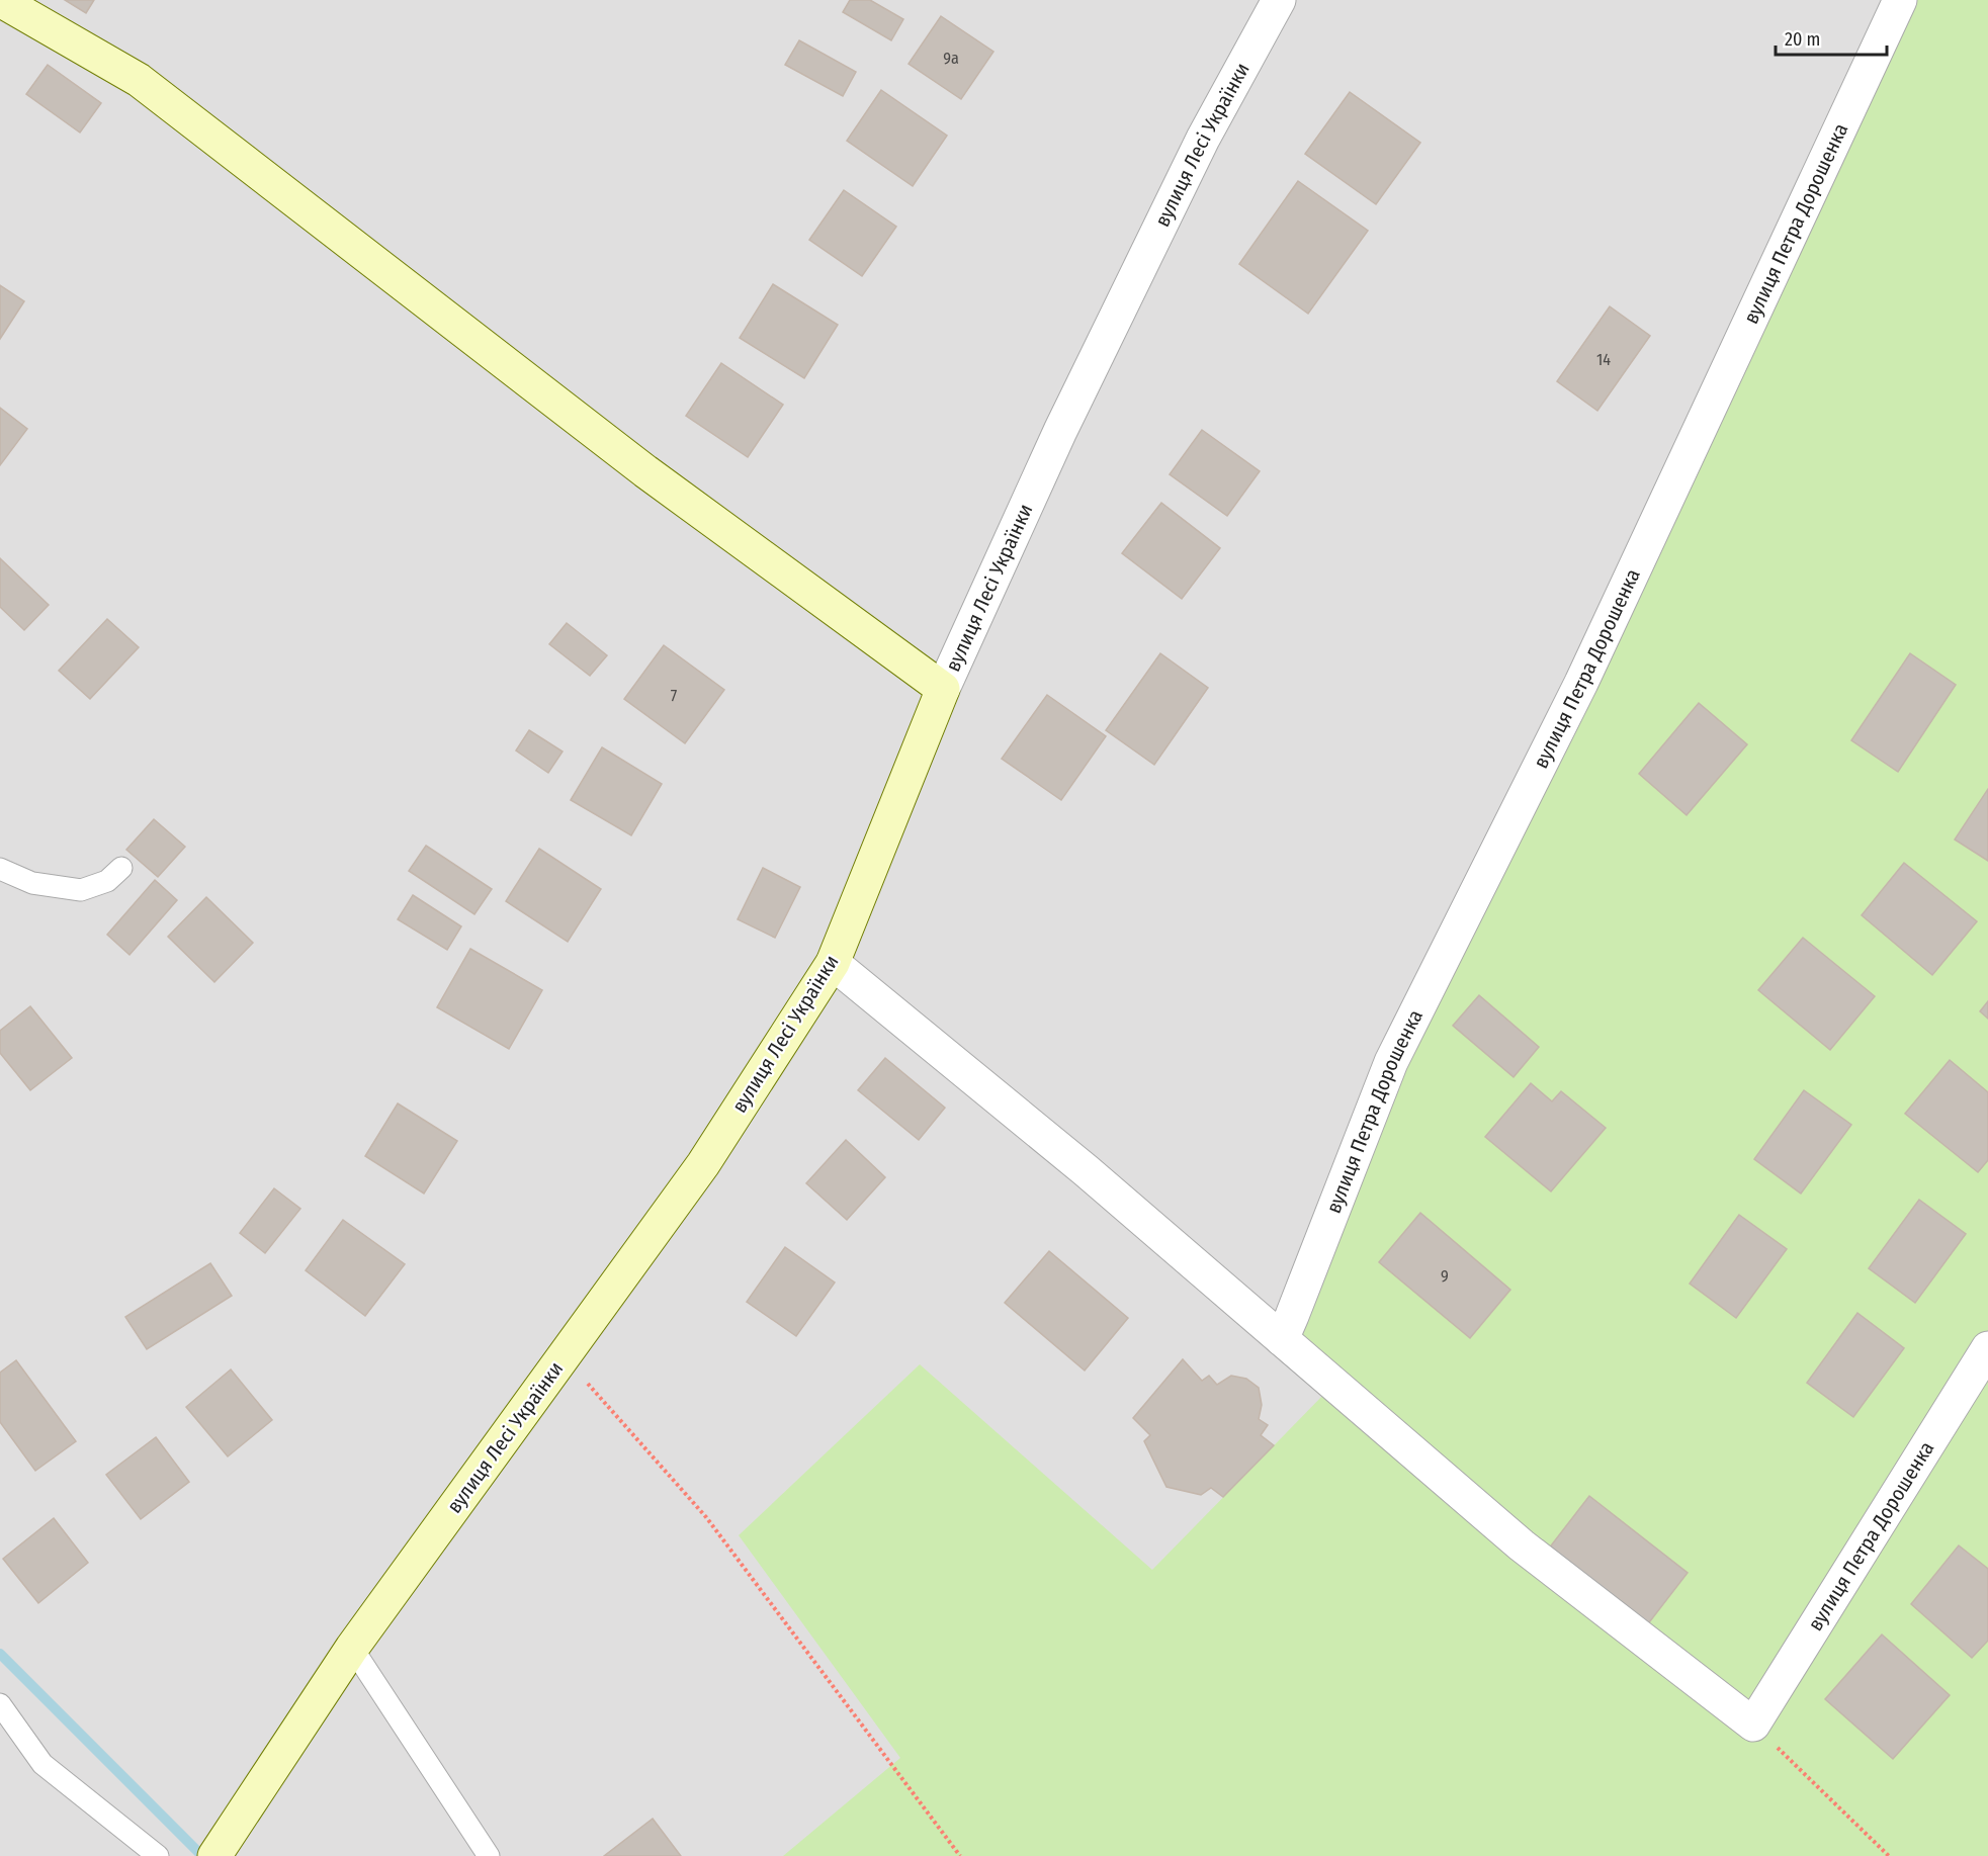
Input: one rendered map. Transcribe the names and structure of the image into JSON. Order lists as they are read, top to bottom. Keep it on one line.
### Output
{"streets":{"street":["вулиця Лесі Українки","вулиця Петра Дорошенка"]},"house_numbers":["9а","14","7","9"],"scale_bar":"20 m"}
